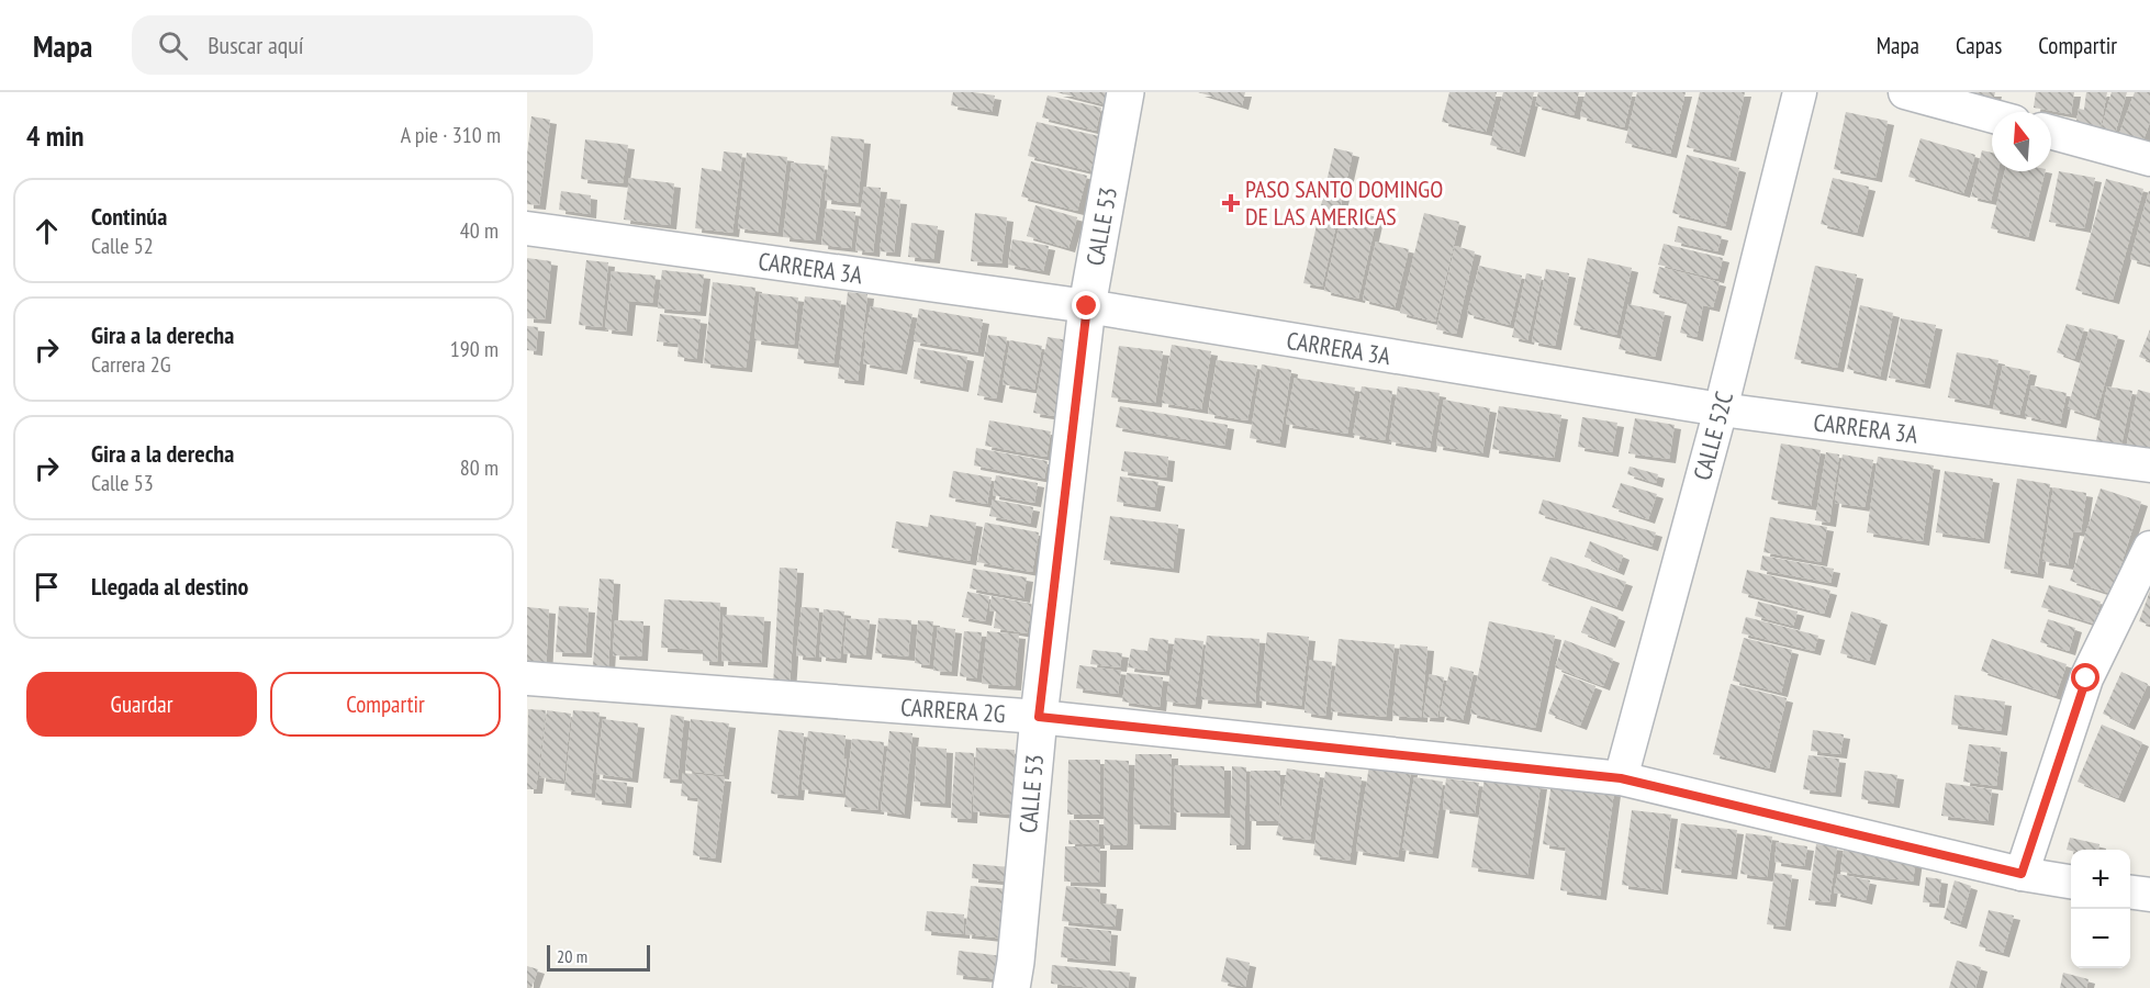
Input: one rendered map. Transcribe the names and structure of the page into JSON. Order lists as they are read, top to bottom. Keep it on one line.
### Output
{"streets":{"street":["CALLE 53","CARRERA 3A","CALLE 52C","CARRERA 2G"]},"crossings":[["CALLE 53","CARRERA 3A"],["CALLE 53","CARRERA 2G"],["CARRERA 3A","CALLE 52C"],["CALLE 52C","CARRERA 2G"]],"places":{"health":["PASO SANTO DOMINGO DE LAS AMERICAS"]},"scale_bar":"20 m","north":"top","page":{"header":"Mapa","search":"Buscar aquí","nav":["Mapa","Capas","Compartir"],"heading":["4 min","A pie · 310 m"],"list":[["Continúa","Calle 52","40 m"],["Gira a la derecha","Carrera 2G","190 m"],["Gira a la derecha","Calle 53","80 m"],"Llegada al destino"],"buttons":["Guardar","Compartir"],"map_buttons":["+","−"],"scale":"20 m"}}
